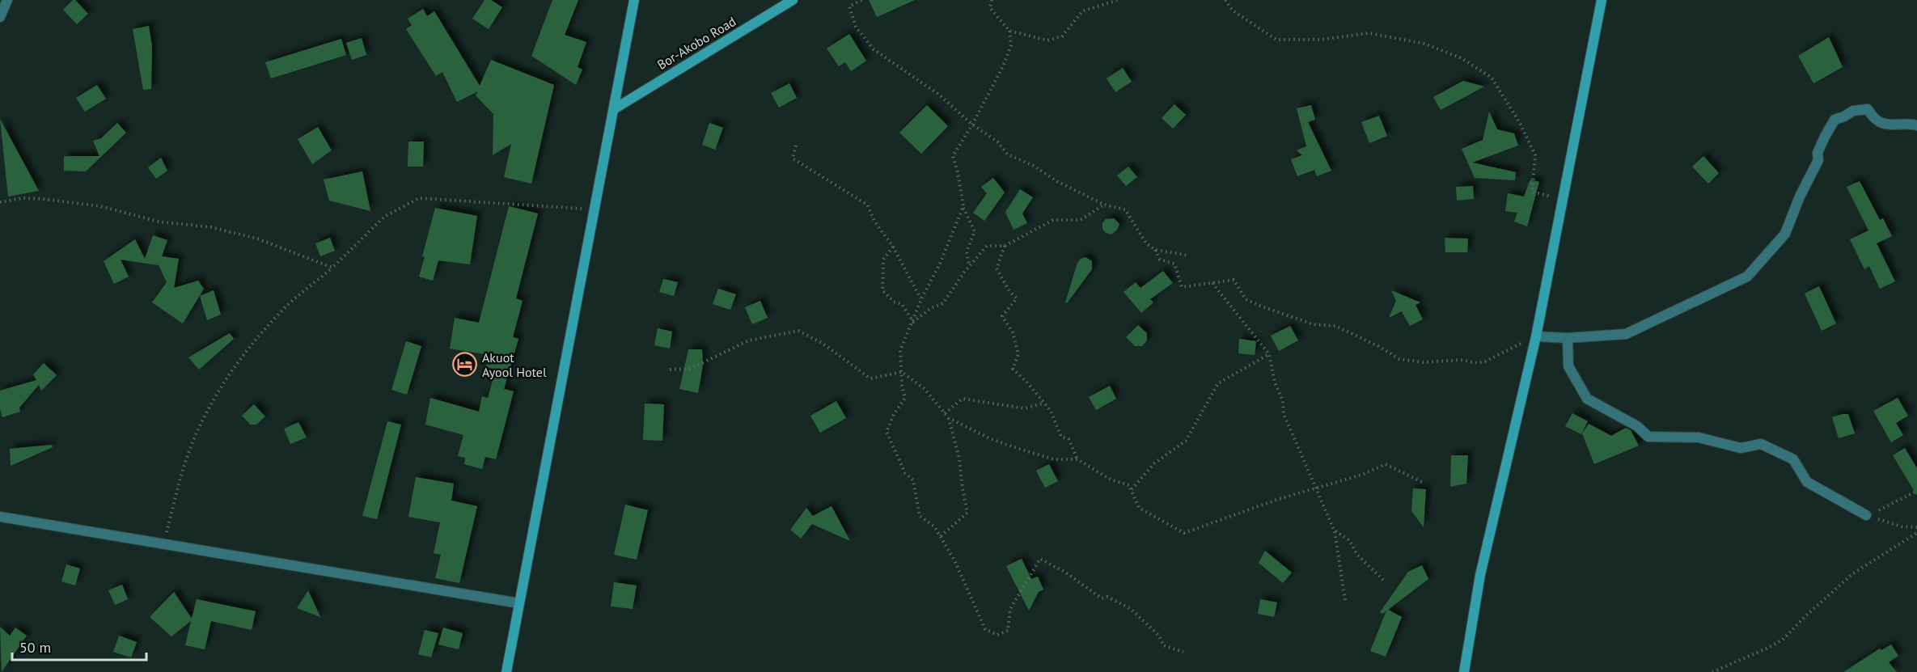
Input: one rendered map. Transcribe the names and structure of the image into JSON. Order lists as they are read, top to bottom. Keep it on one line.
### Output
{"streets":{"street":["Bor-Akobo Road"]},"places":{"hotel":["Akuot Ayool Hotel"]},"scale_bar":"50 m"}
